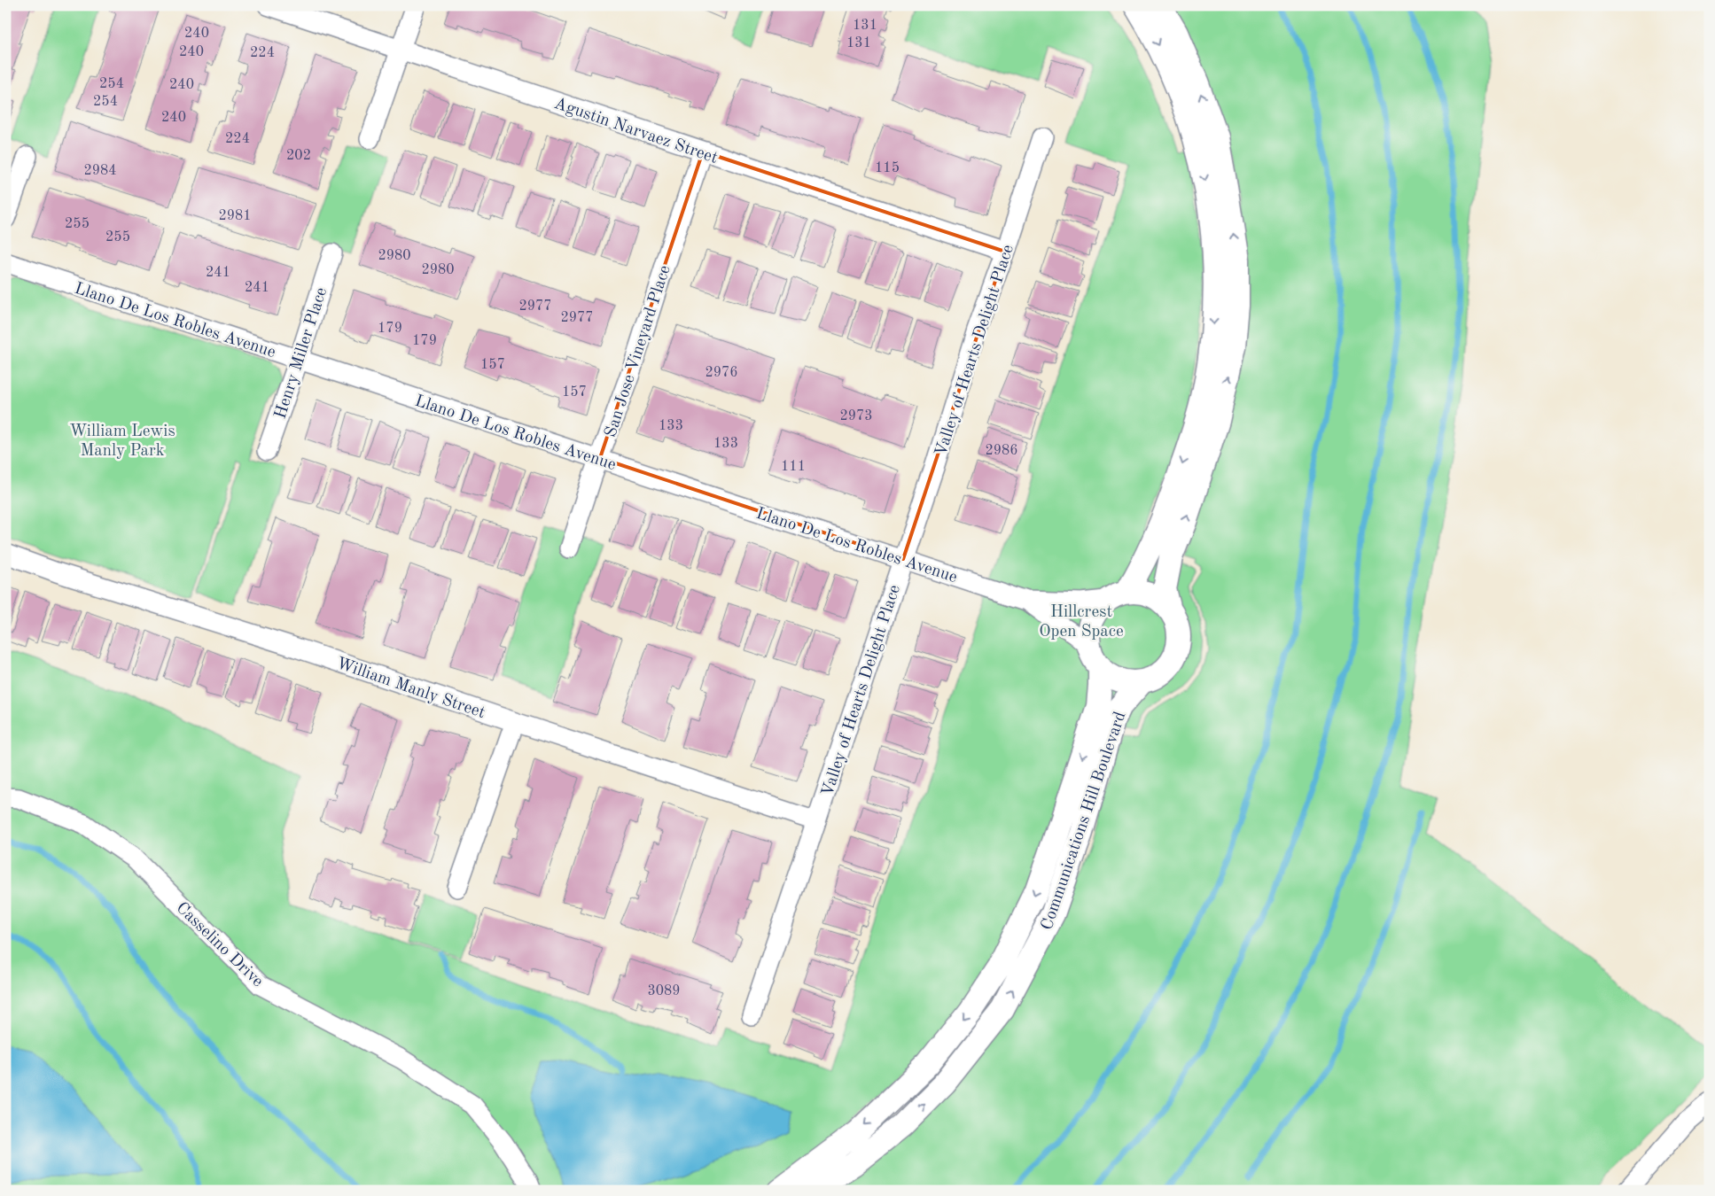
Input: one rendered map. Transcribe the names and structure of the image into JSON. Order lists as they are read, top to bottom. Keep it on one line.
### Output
{"streets":{"street":["Agustin Narvaez Street","Llano De Los Robles Avenue","Valley of Hearts Delight Place","San Jose Vineyard Place","Henry Miller Place","William Manly Street","Communications Hill Boulevard","Casselino Drive"]},"crossings":[["Agustin Narvaez Street","Valley of Hearts Delight Place"],["Agustin Narvaez Street","San Jose Vineyard Place"],["Llano De Los Robles Avenue","Valley of Hearts Delight Place"],["Llano De Los Robles Avenue","San Jose Vineyard Place"],["Llano De Los Robles Avenue","Henry Miller Place"],["Llano De Los Robles Avenue","Communications Hill Boulevard"],["Valley of Hearts Delight Place","William Manly Street"]],"parks":["William Lewis Manly Park","Hillcrest Open Space"],"house_numbers":["131","240","131","240","224","254","240","254","240","224","202","115","2984","2981","255","255","2980","2980","241","241","2977","2977","179","179","157","2976","157","2973","133","133","2986","111","3089"]}
